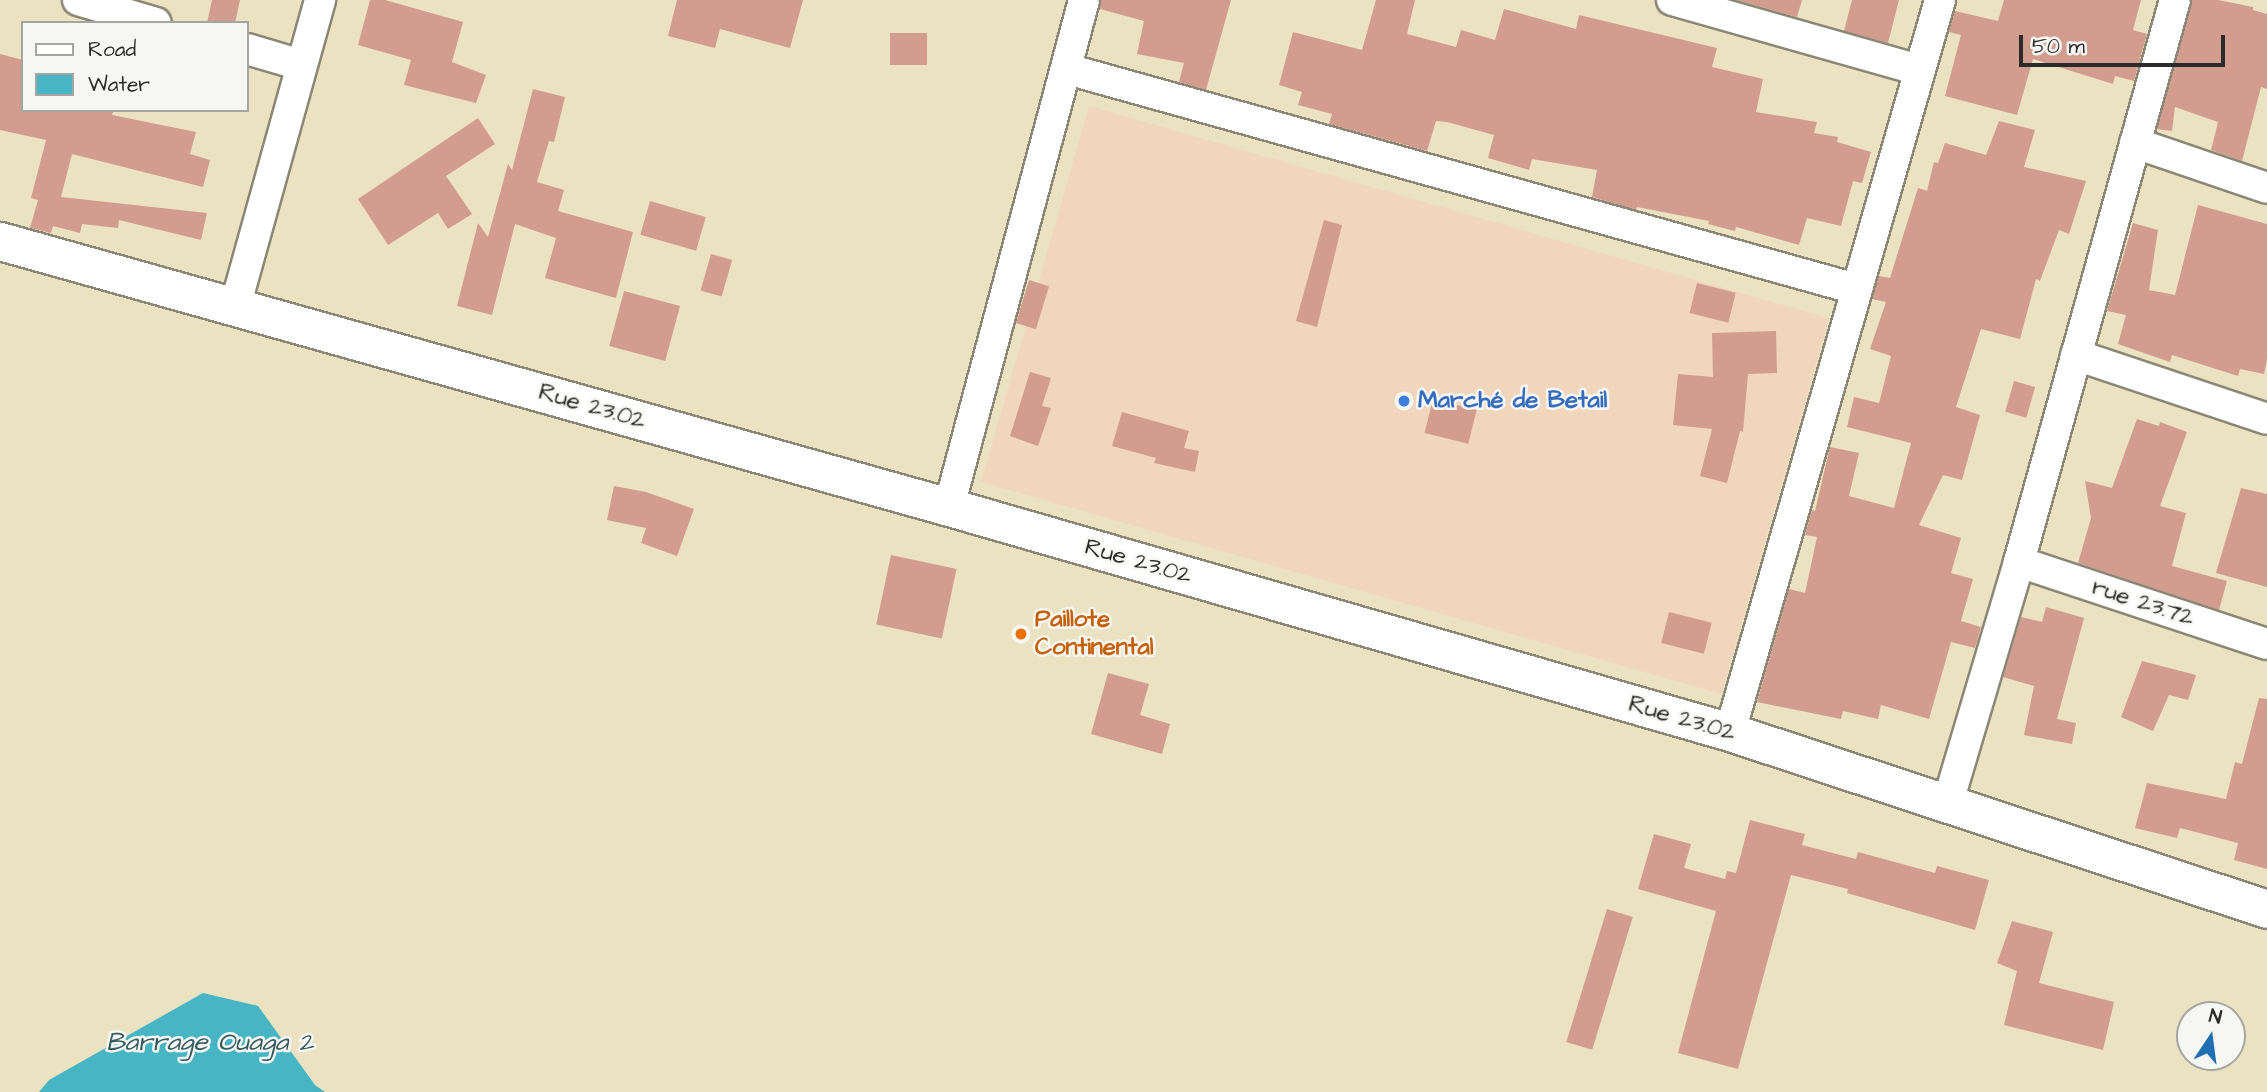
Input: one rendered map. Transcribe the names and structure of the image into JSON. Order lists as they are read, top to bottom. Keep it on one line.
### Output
{"streets":{"street":["Rue 23.02","rue 23.72"]},"water":["Barrage Ouaga 2"],"places":["Marché de Betail","Paillote Continental"],"legend":["Road","Water"],"scale_bar":"50 m","north":"top"}
